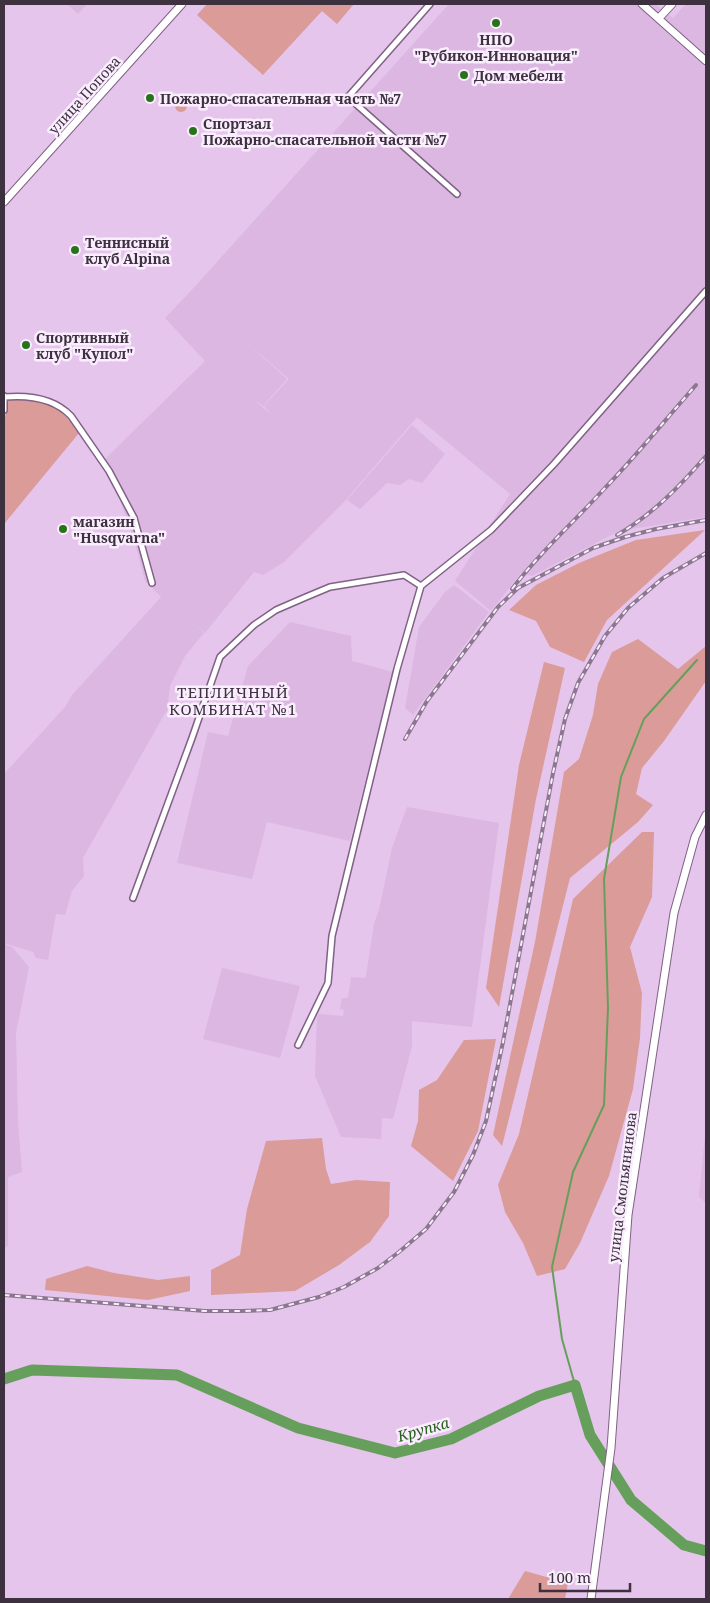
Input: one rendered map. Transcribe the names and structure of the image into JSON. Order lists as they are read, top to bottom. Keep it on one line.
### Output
{"streets":{"street":["улица Попова","улица Смольянинова"]},"districts":["ТЕПЛИЧНЫЙ КОМБИНАТ №1"],"water":["Крупка"],"places":["НПО \"Рубикон-Инновация\"","Дом мебели","Пожарно-спасательная часть №7","Спортзал Пожарно-спасательной части №7","Теннисный клуб Alpina","Спортивный клуб \"Купол\"","магазин \"Husqvarna\""],"scale_bar":"100 m"}
